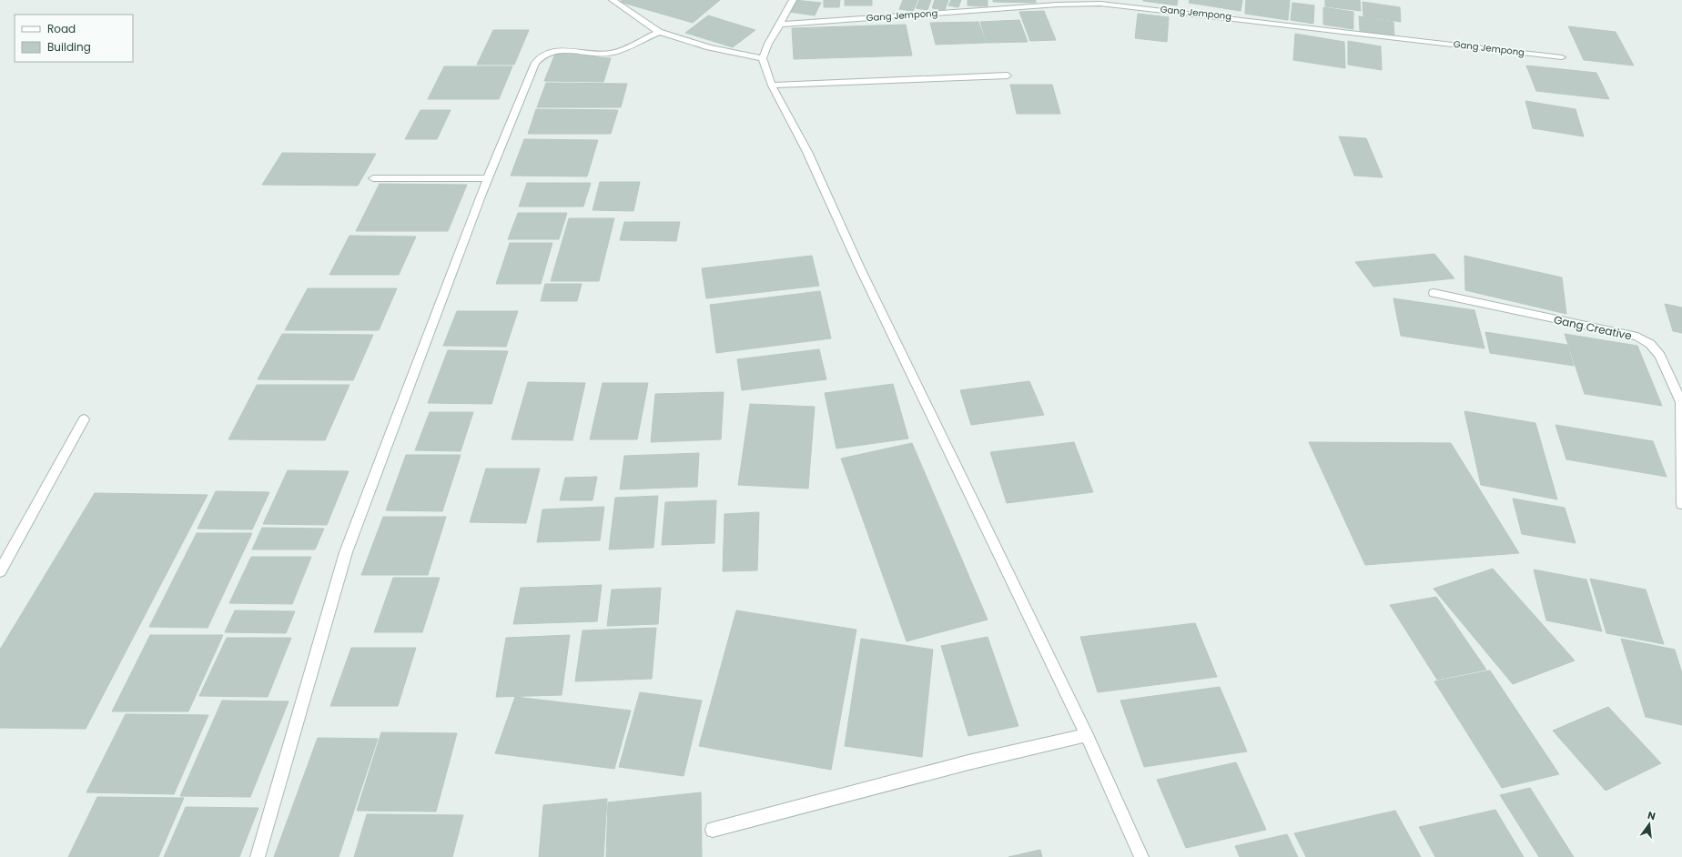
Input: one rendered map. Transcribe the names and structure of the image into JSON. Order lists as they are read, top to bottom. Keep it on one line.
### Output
{"streets":{"street":["Gang Jempong","Gang Creative"]},"legend":["Road","Building"],"north":"top"}
